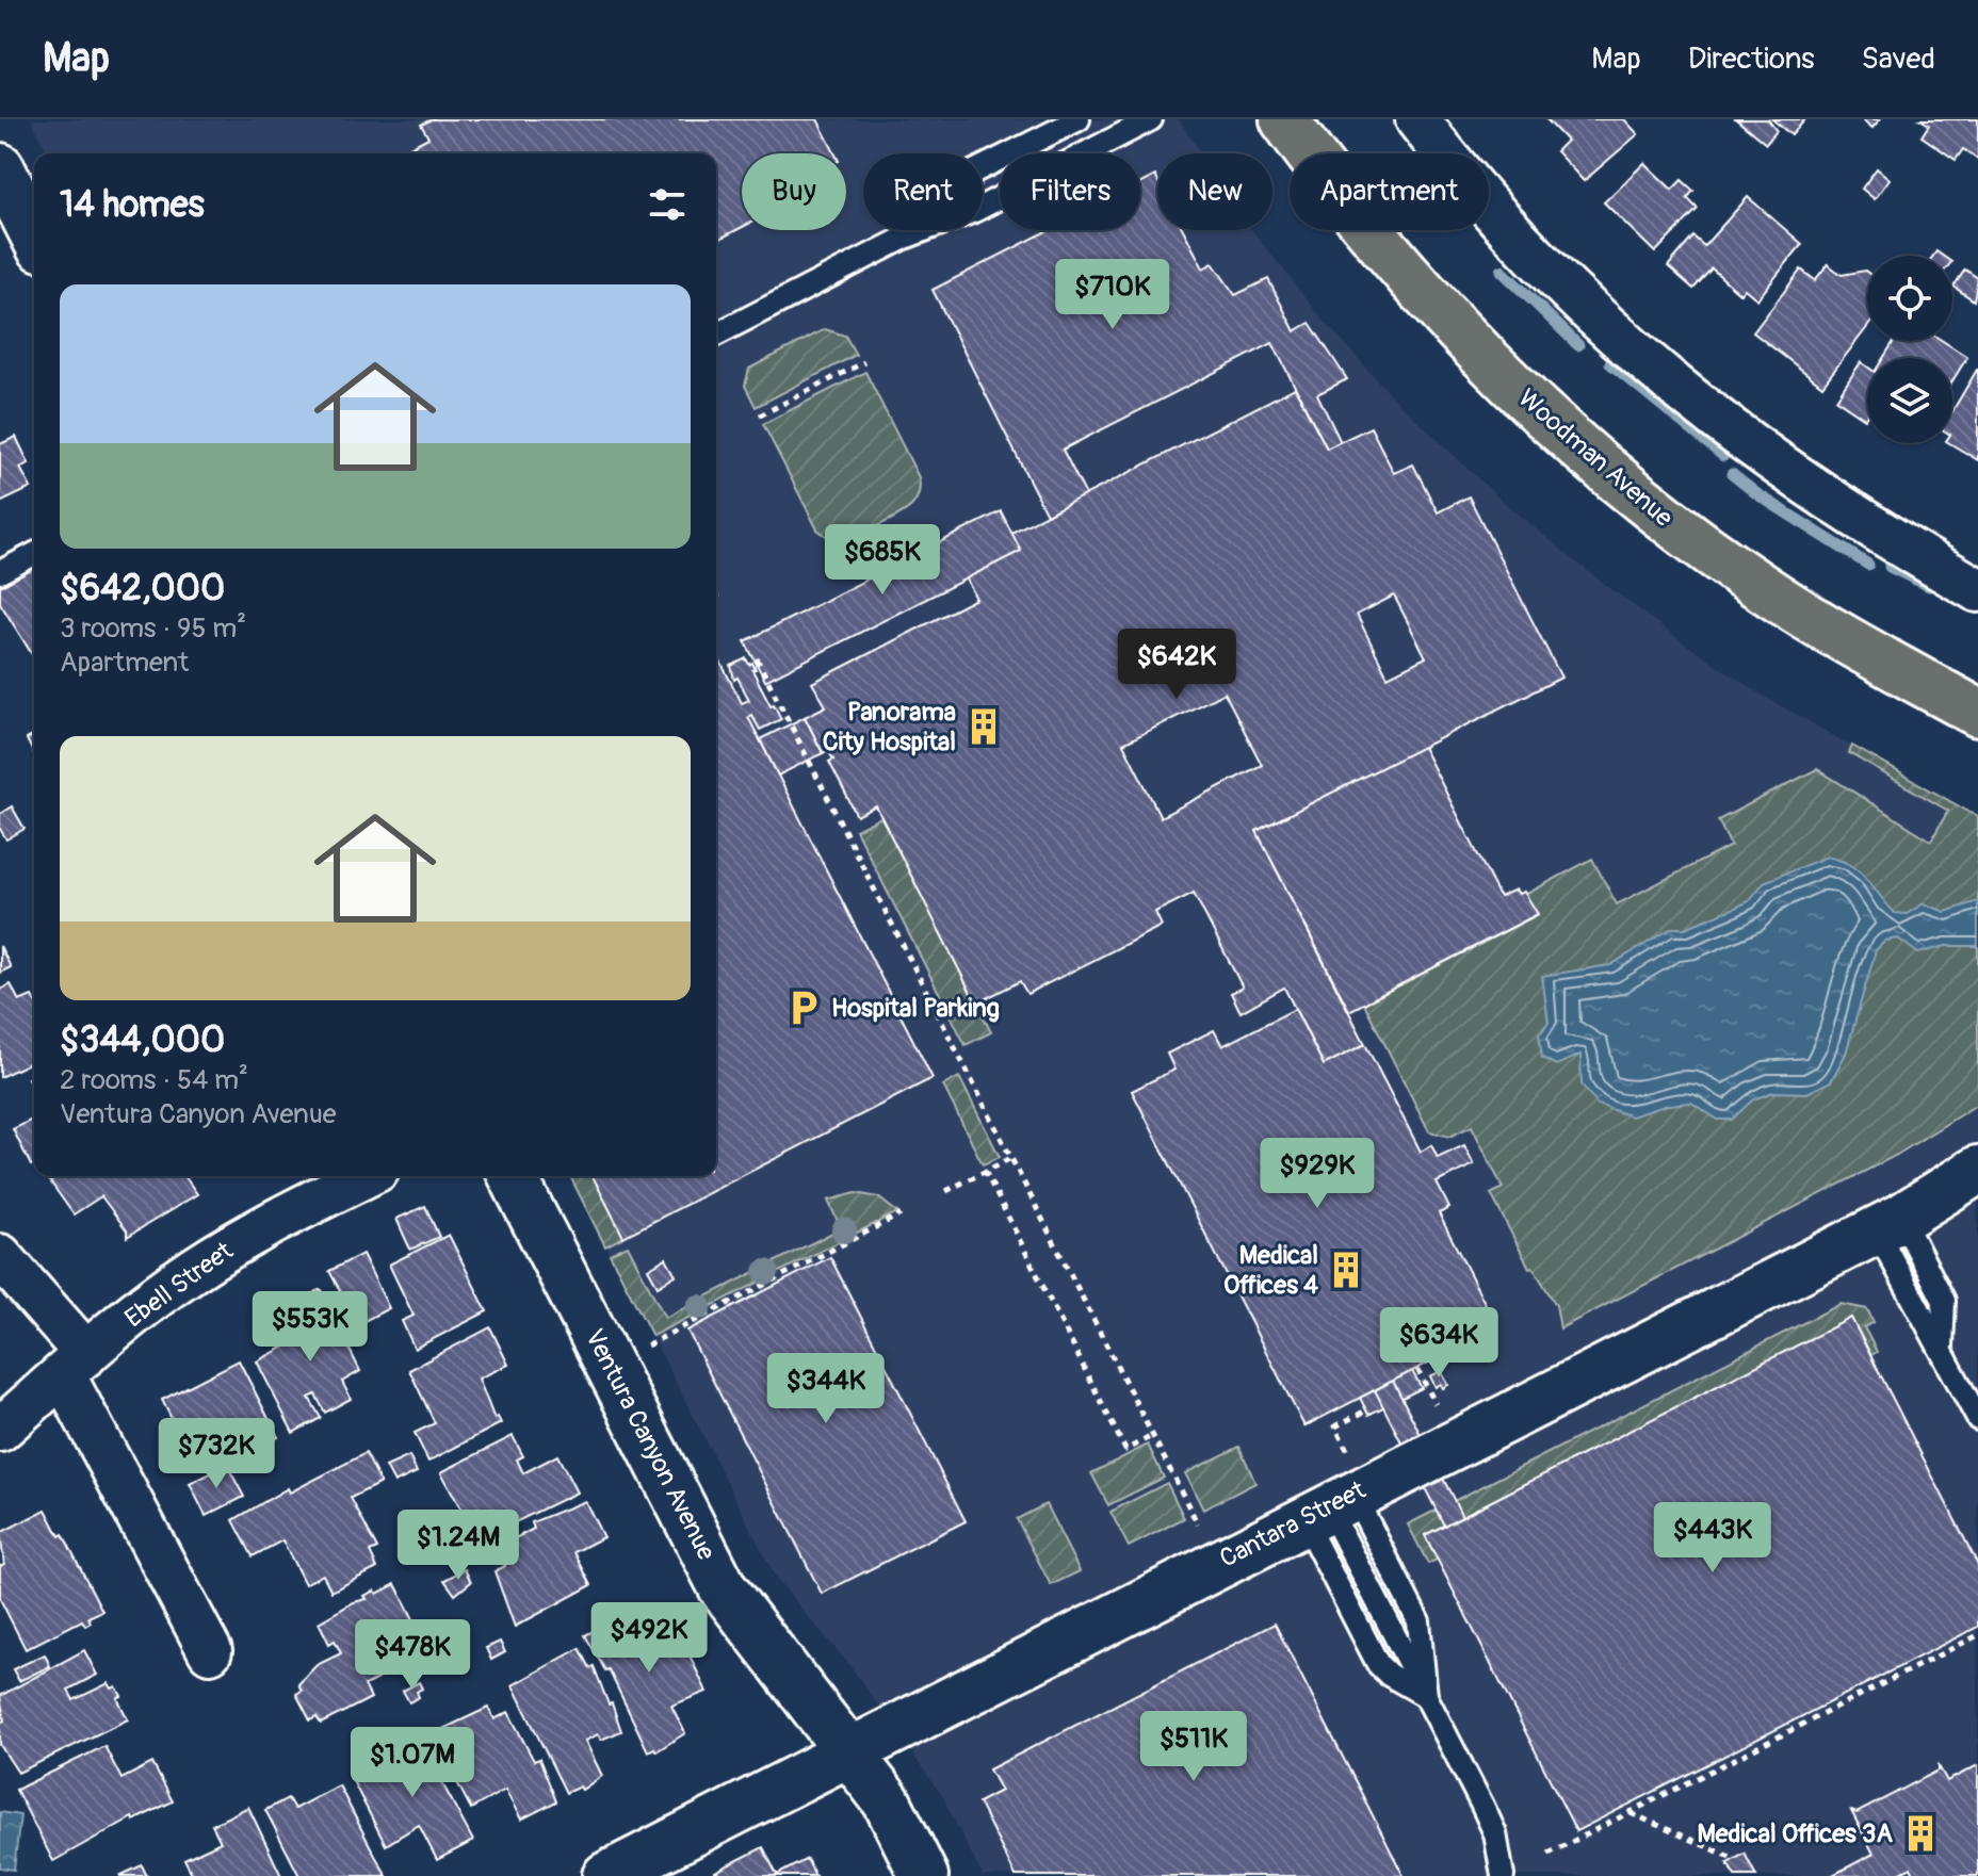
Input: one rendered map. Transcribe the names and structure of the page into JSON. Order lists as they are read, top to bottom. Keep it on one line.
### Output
{"streets":{"main road":["Woodman Avenue"],"street":["Ebell Street","Ventura Canyon Avenue","Cantara Street"]},"crossings":[["Ventura Canyon Avenue","Cantara Street"]],"places":{"building":["Panorama City Hospital","Medical Offices 4","Medical Offices 3A"],"parking":["Hospital Parking"]},"page":{"header":"Map","nav":["Map","Directions","Saved"],"chip":["Buy","Rent","Filters","New","Apartment"],"heading":"14 homes","list":[{"name":"$642,000","note":"3 rooms · 95 m² · Apartment"},{"name":"$344,000","note":"2 rooms · 54 m² · Ventura Canyon Avenue"}],"price":["$710K","$685K","$642K","$929K","$553K","$634K","$344K","$732K","$443K","$1.24M","$492K","$478K","$511K","$1.07M"]}}
